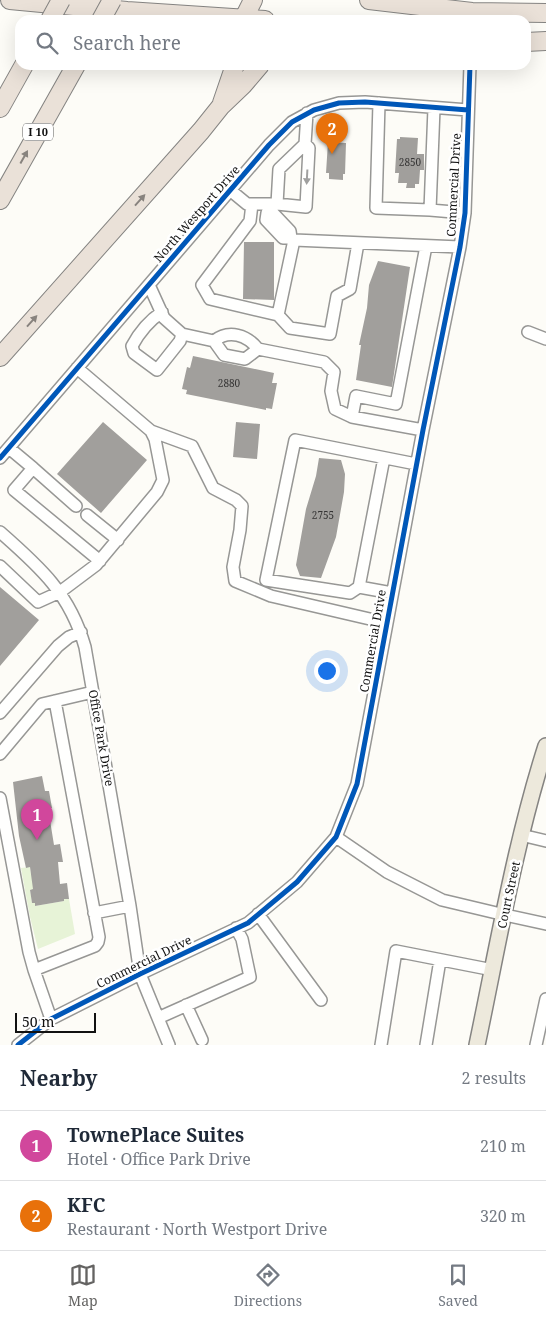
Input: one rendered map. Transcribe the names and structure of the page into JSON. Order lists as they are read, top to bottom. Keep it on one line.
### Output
{"streets":{"highway":["I 10"],"main road":["Court Street"],"street":["Commercial Drive","North Westport Drive","Office Park Drive"]},"crossings":[["Commercial Drive","North Westport Drive"],["Commercial Drive","Office Park Drive"]],"house_numbers":["2850","2880","2755"],"scale_bar":"50 m","page":{"search":"Search here","pins":["2","1"],"scale":"50 m","heading":["Nearby","2 results"],"list":[{"mark":"1","name":"TownePlace Suites","note":"Hotel · Office Park Drive","value":"210 m"},{"mark":"2","name":"KFC","note":"Restaurant · North Westport Drive","value":"320 m"}],"nav":["Map","Directions","Saved"]}}
